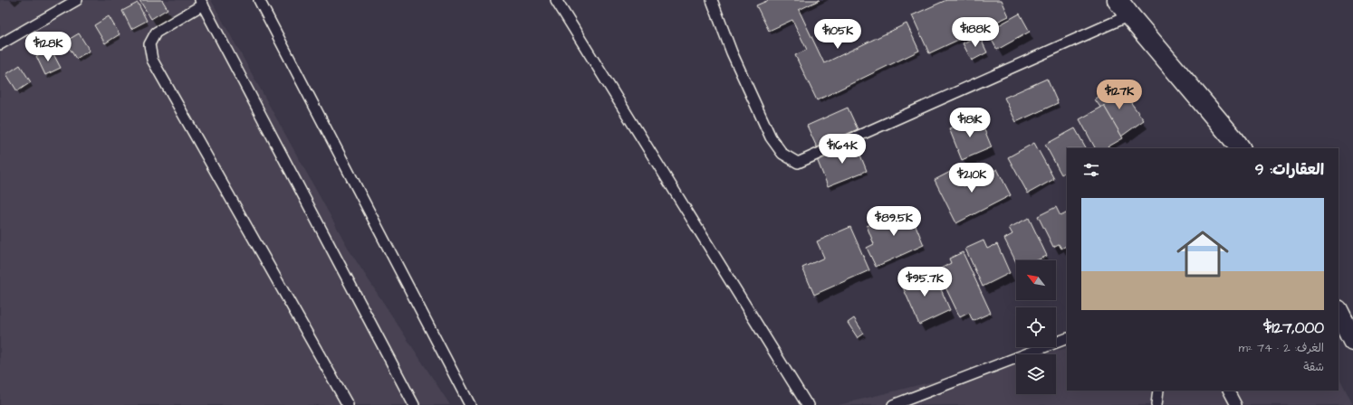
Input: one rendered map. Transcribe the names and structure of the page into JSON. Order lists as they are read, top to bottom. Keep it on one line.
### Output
{"north":"top left","page":{"price":["$188K","$105K","$128K","$127K","$181K","$164K","$210K","$89.5K","$95.7K"],"heading":"العقارات: 9","list":[{"name":"$127,000","note":"الغرف: 2 · 74 m² · شقة"}]}}
